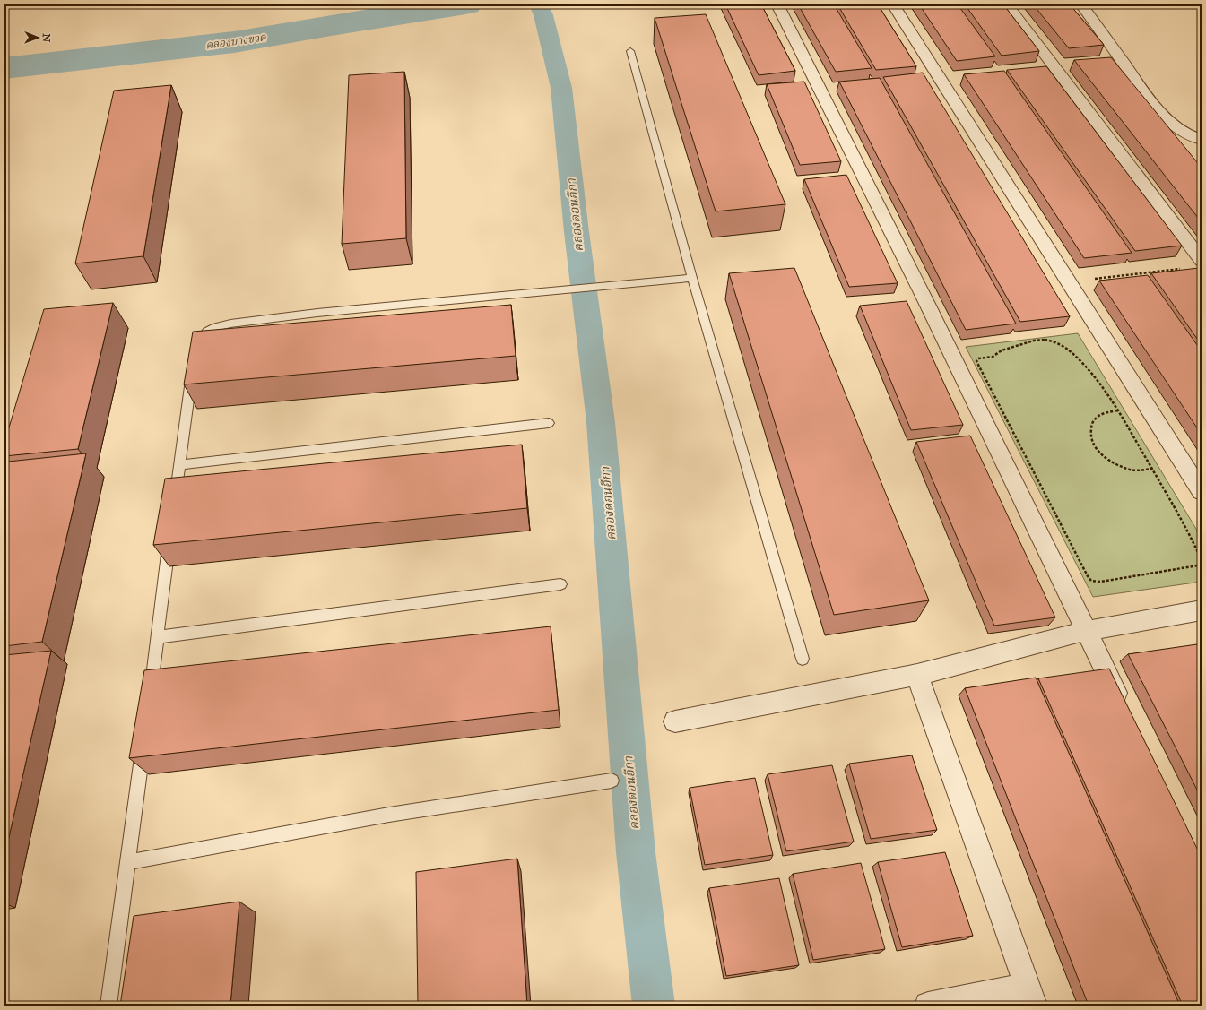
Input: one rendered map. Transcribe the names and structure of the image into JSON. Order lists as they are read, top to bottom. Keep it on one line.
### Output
{"water":["คลองบางขวด","คลองดอนอีกา"],"north":"right"}
